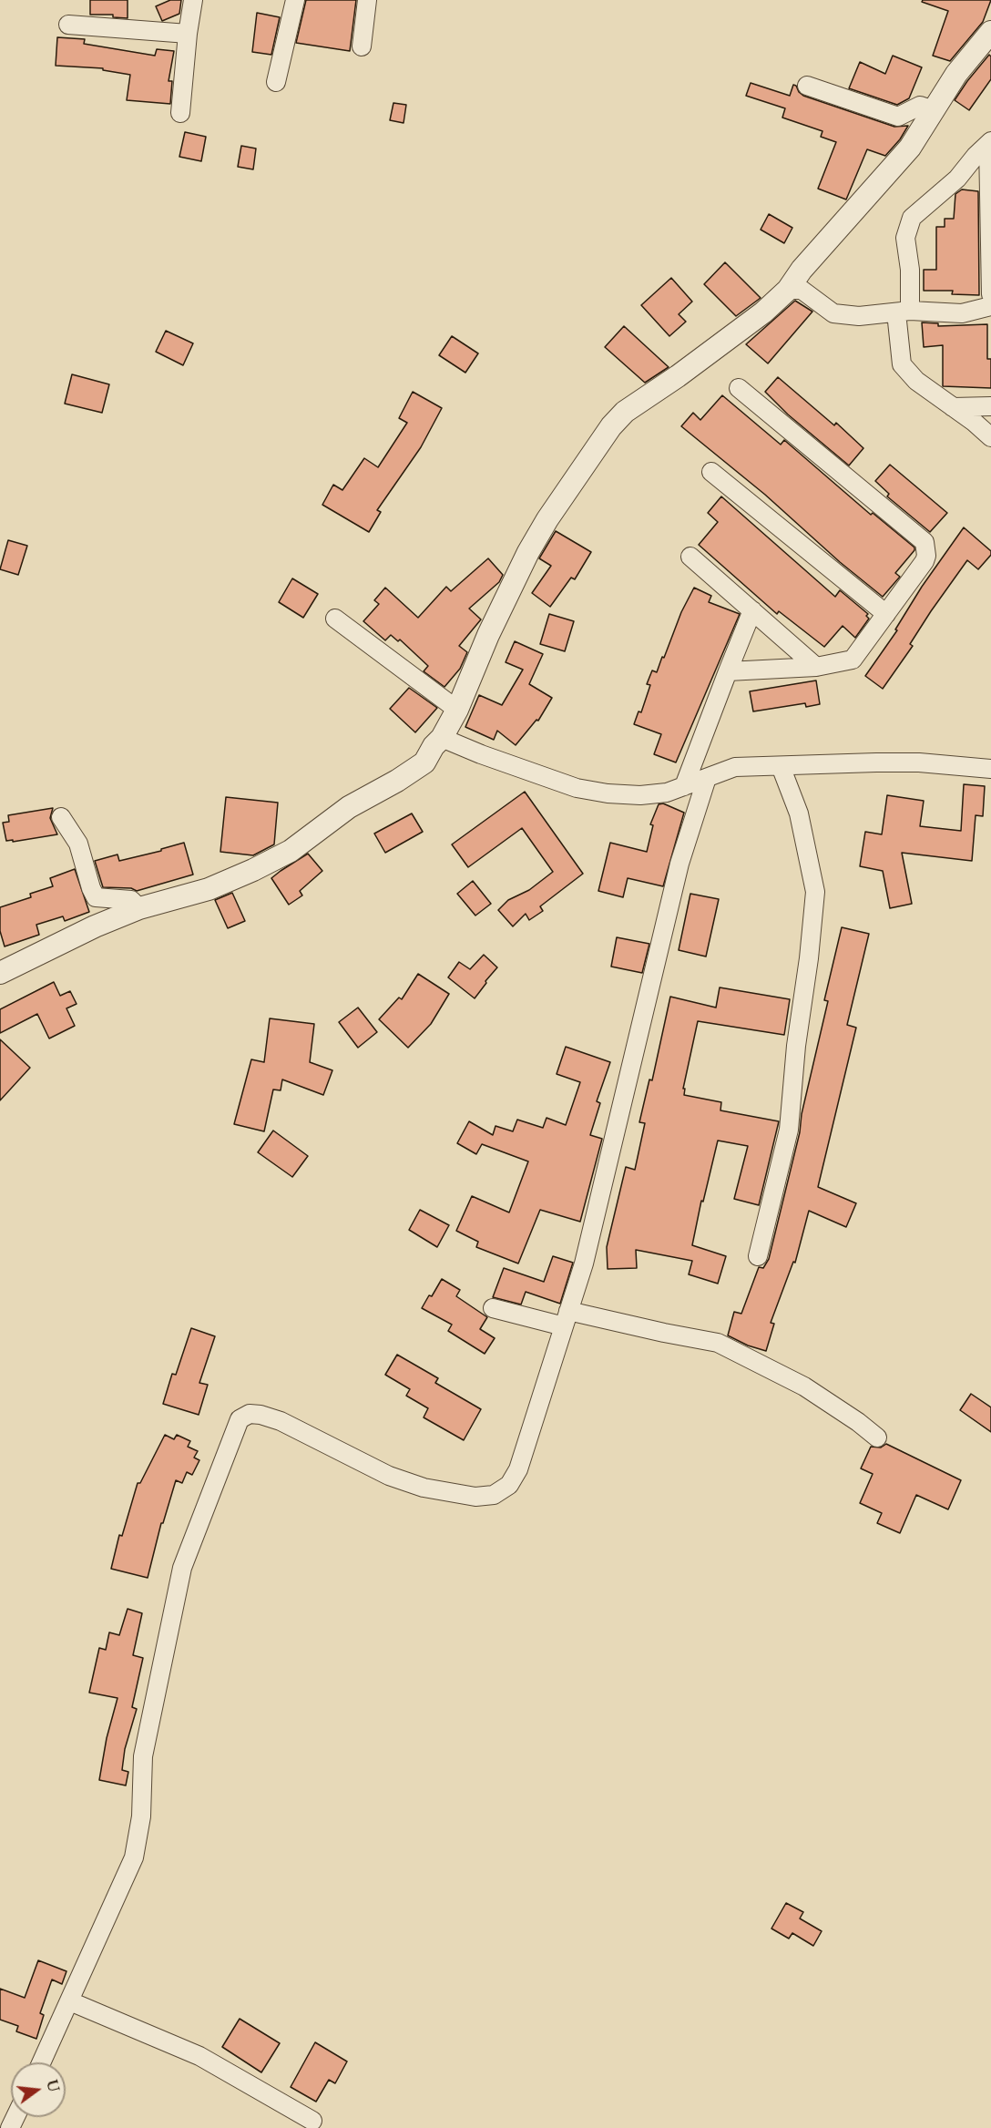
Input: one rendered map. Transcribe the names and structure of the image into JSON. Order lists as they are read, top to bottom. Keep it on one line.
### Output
{"north":"right"}
